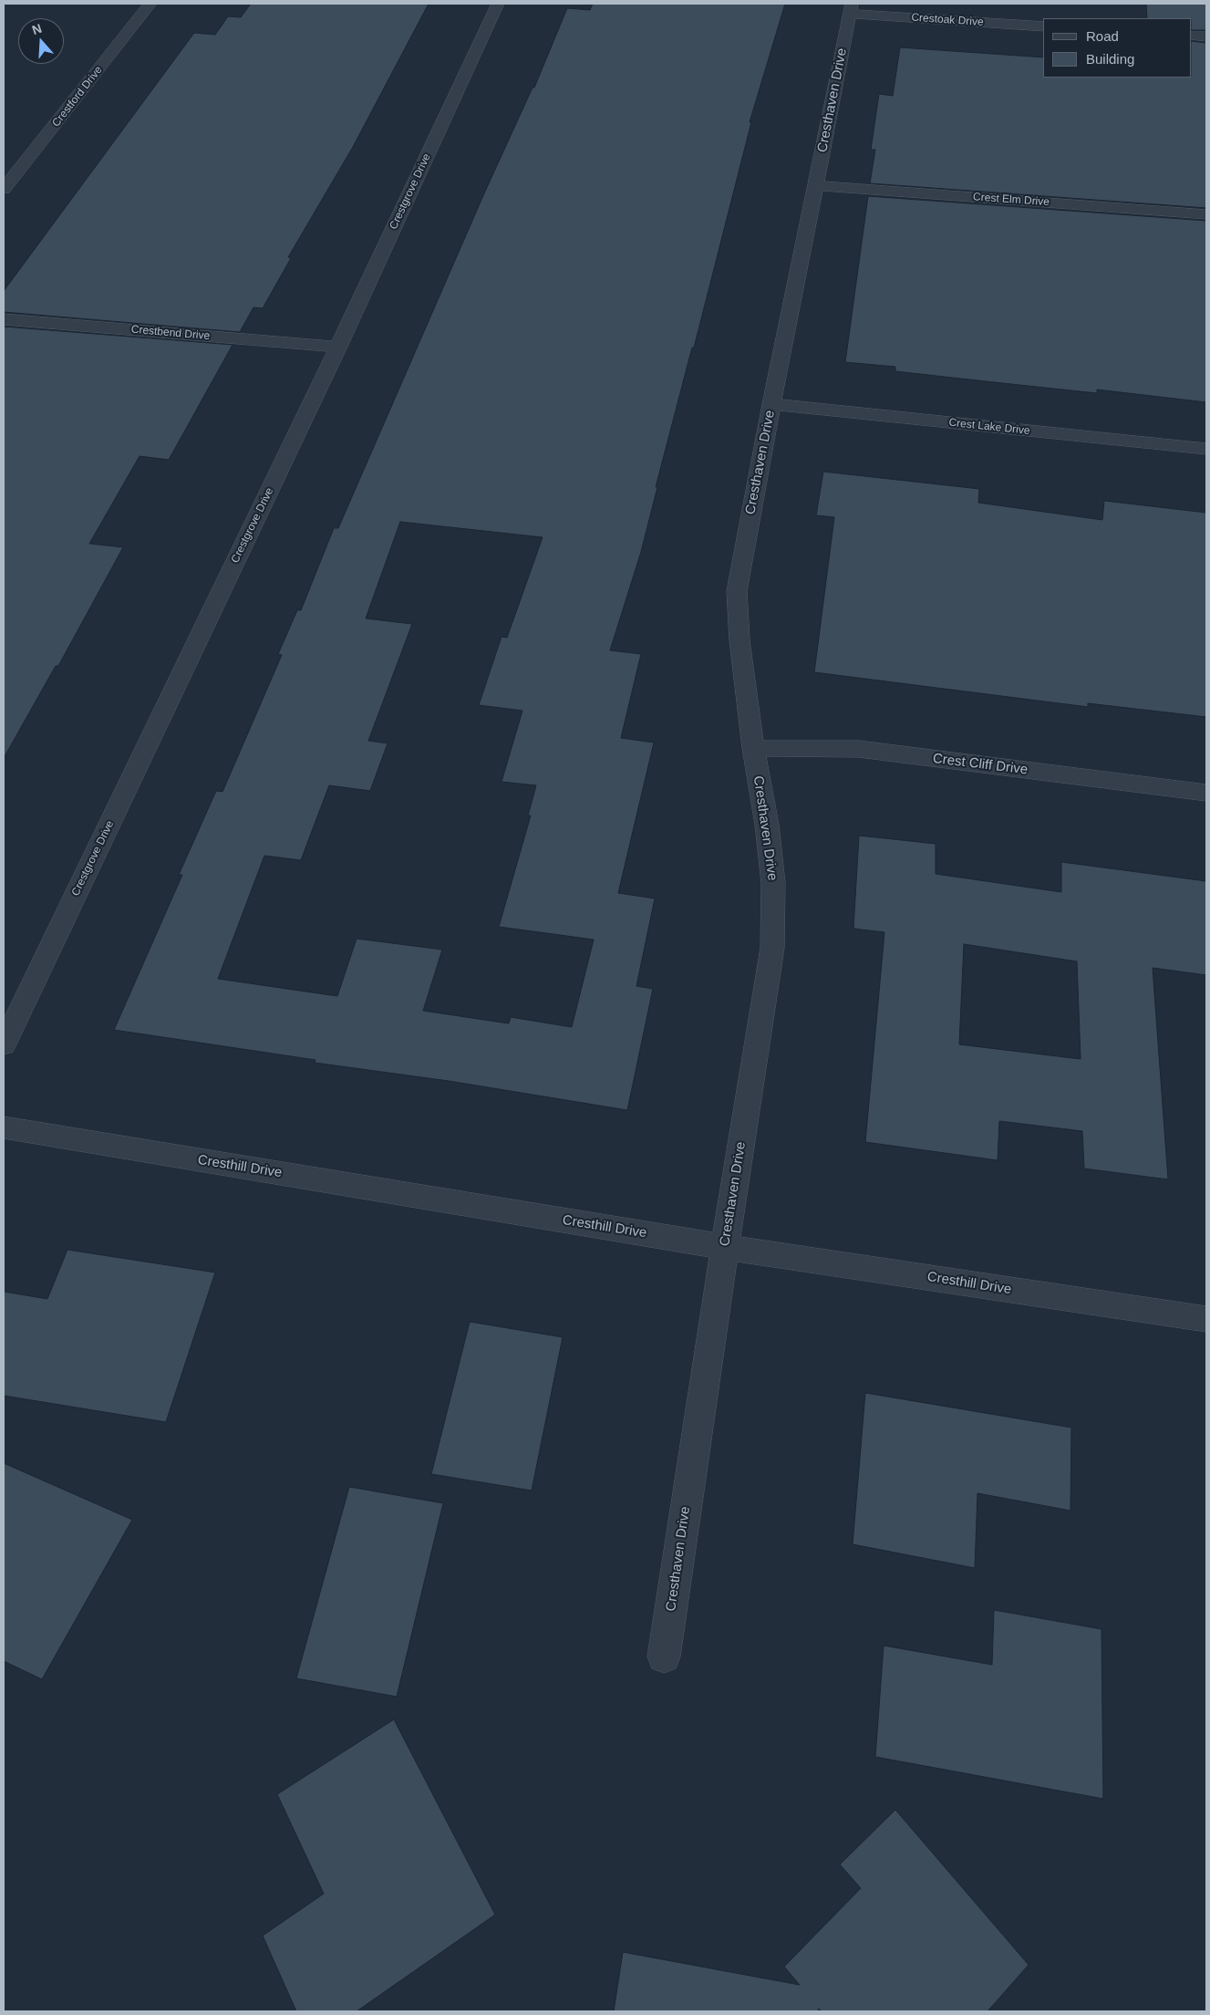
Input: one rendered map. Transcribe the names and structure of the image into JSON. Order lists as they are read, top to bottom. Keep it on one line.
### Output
{"streets":{"street":["Crestoak Drive","Crestford Drive","Cresthaven Drive","Crestgrove Drive","Crest Elm Drive","Crestbend Drive","Crest Lake Drive","Crest Cliff Drive","Cresthill Drive"]},"crossings":[["Crestoak Drive","Cresthaven Drive"],["Cresthaven Drive","Crest Elm Drive"],["Cresthaven Drive","Crest Lake Drive"],["Cresthaven Drive","Crest Cliff Drive"],["Cresthaven Drive","Cresthill Drive"],["Crestgrove Drive","Crestbend Drive"]],"legend":["Road","Building"],"north":"top"}
